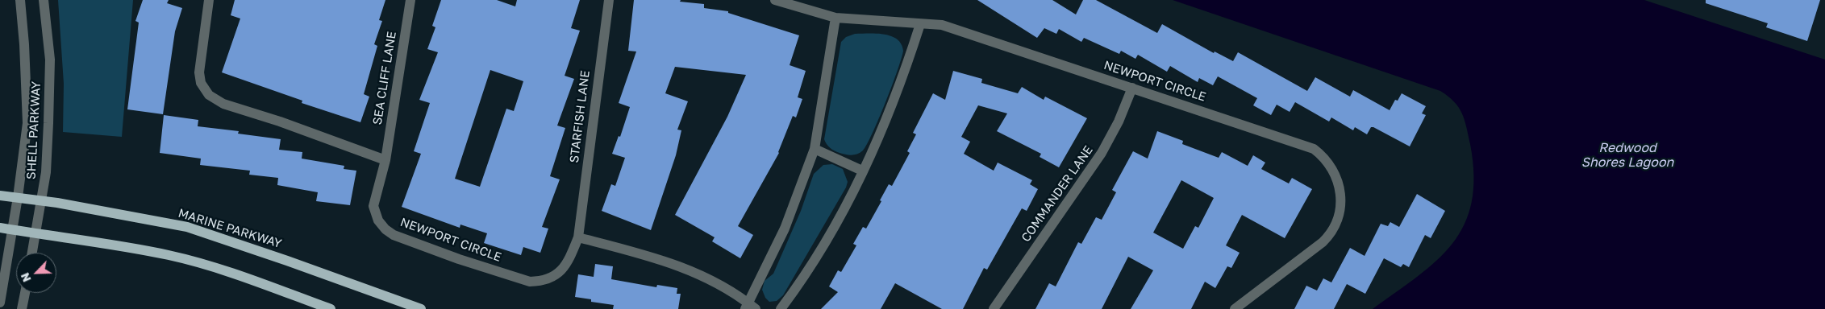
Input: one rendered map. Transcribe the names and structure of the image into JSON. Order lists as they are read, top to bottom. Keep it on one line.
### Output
{"streets":{"main road":["MARINE PARKWAY"],"street":["SEA CLIFF LANE","NEWPORT CIRCLE","STARFISH LANE","SHELL PARKWAY","COMMANDER LANE"]},"crossings":[["SEA CLIFF LANE","NEWPORT CIRCLE"],["NEWPORT CIRCLE","STARFISH LANE"],["NEWPORT CIRCLE","COMMANDER LANE"],["SHELL PARKWAY","MARINE PARKWAY"]],"water":["Redwood Shores Lagoon"],"north":"bottom left"}
